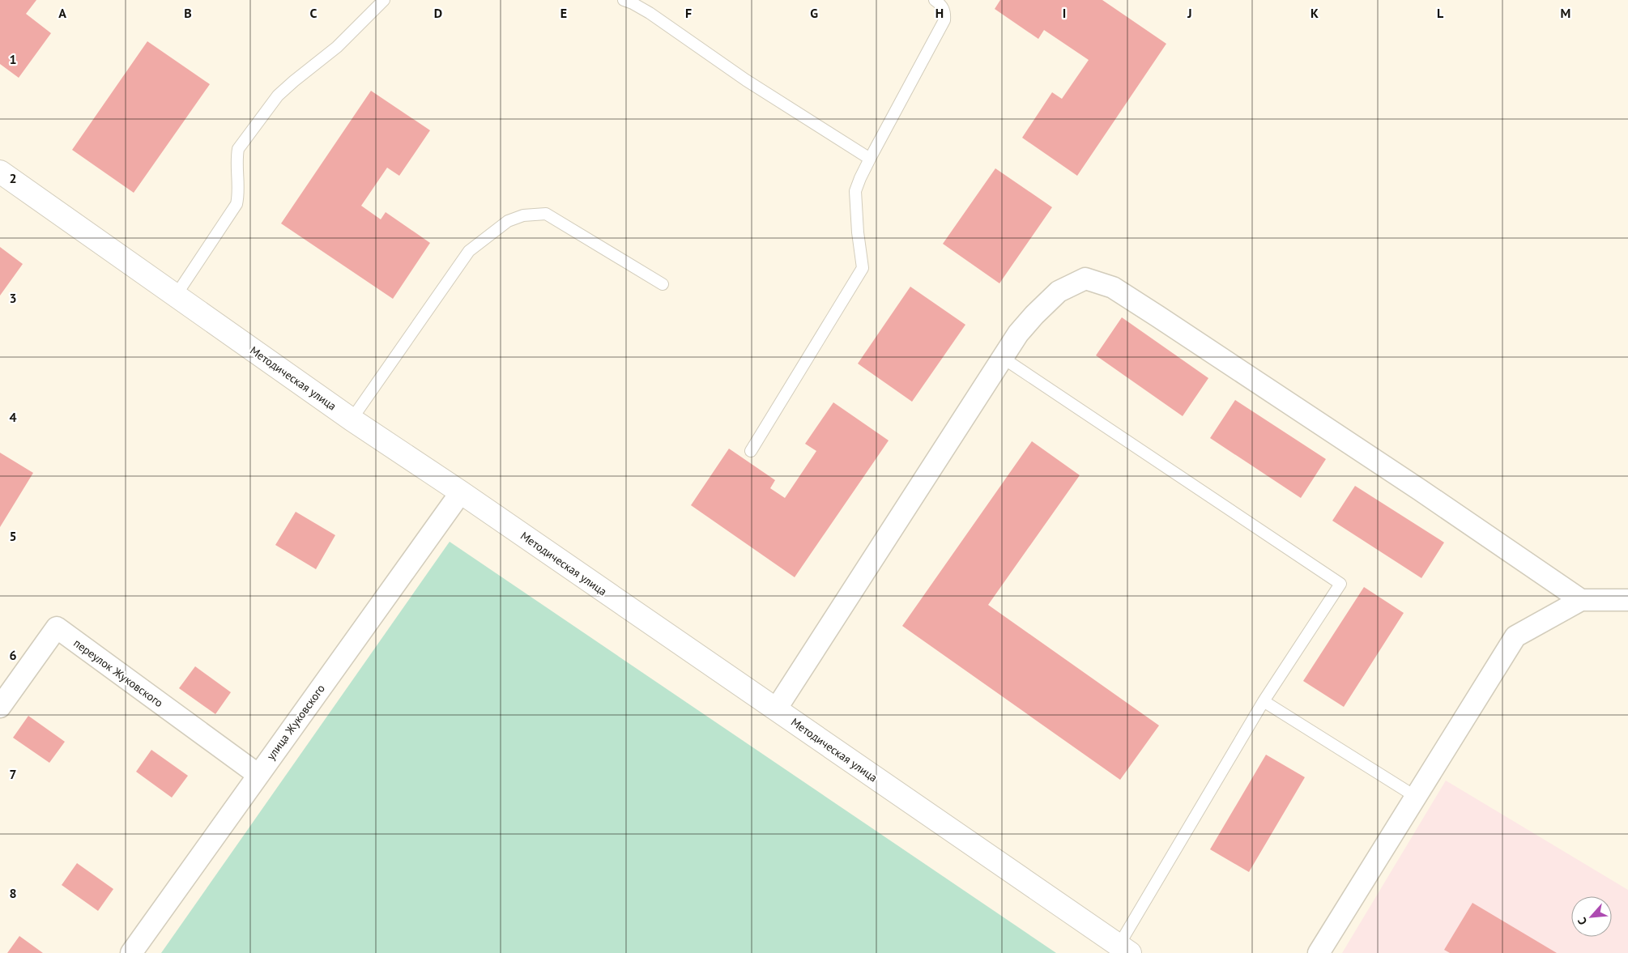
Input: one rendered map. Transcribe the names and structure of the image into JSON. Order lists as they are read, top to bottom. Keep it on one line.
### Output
{"streets":{"main road":["Методическая улица"],"street":["переулок Жуковского","улица Жуковского"]},"crossings":[["Методическая улица","улица Жуковского"],["переулок Жуковского","улица Жуковского"]],"north":"bottom left","grid":{"columns":["A","B","C","D","E","F","G","H","I","J","K","L","M"],"rows":["1","2","3","4","5","6","7","8"]}}
